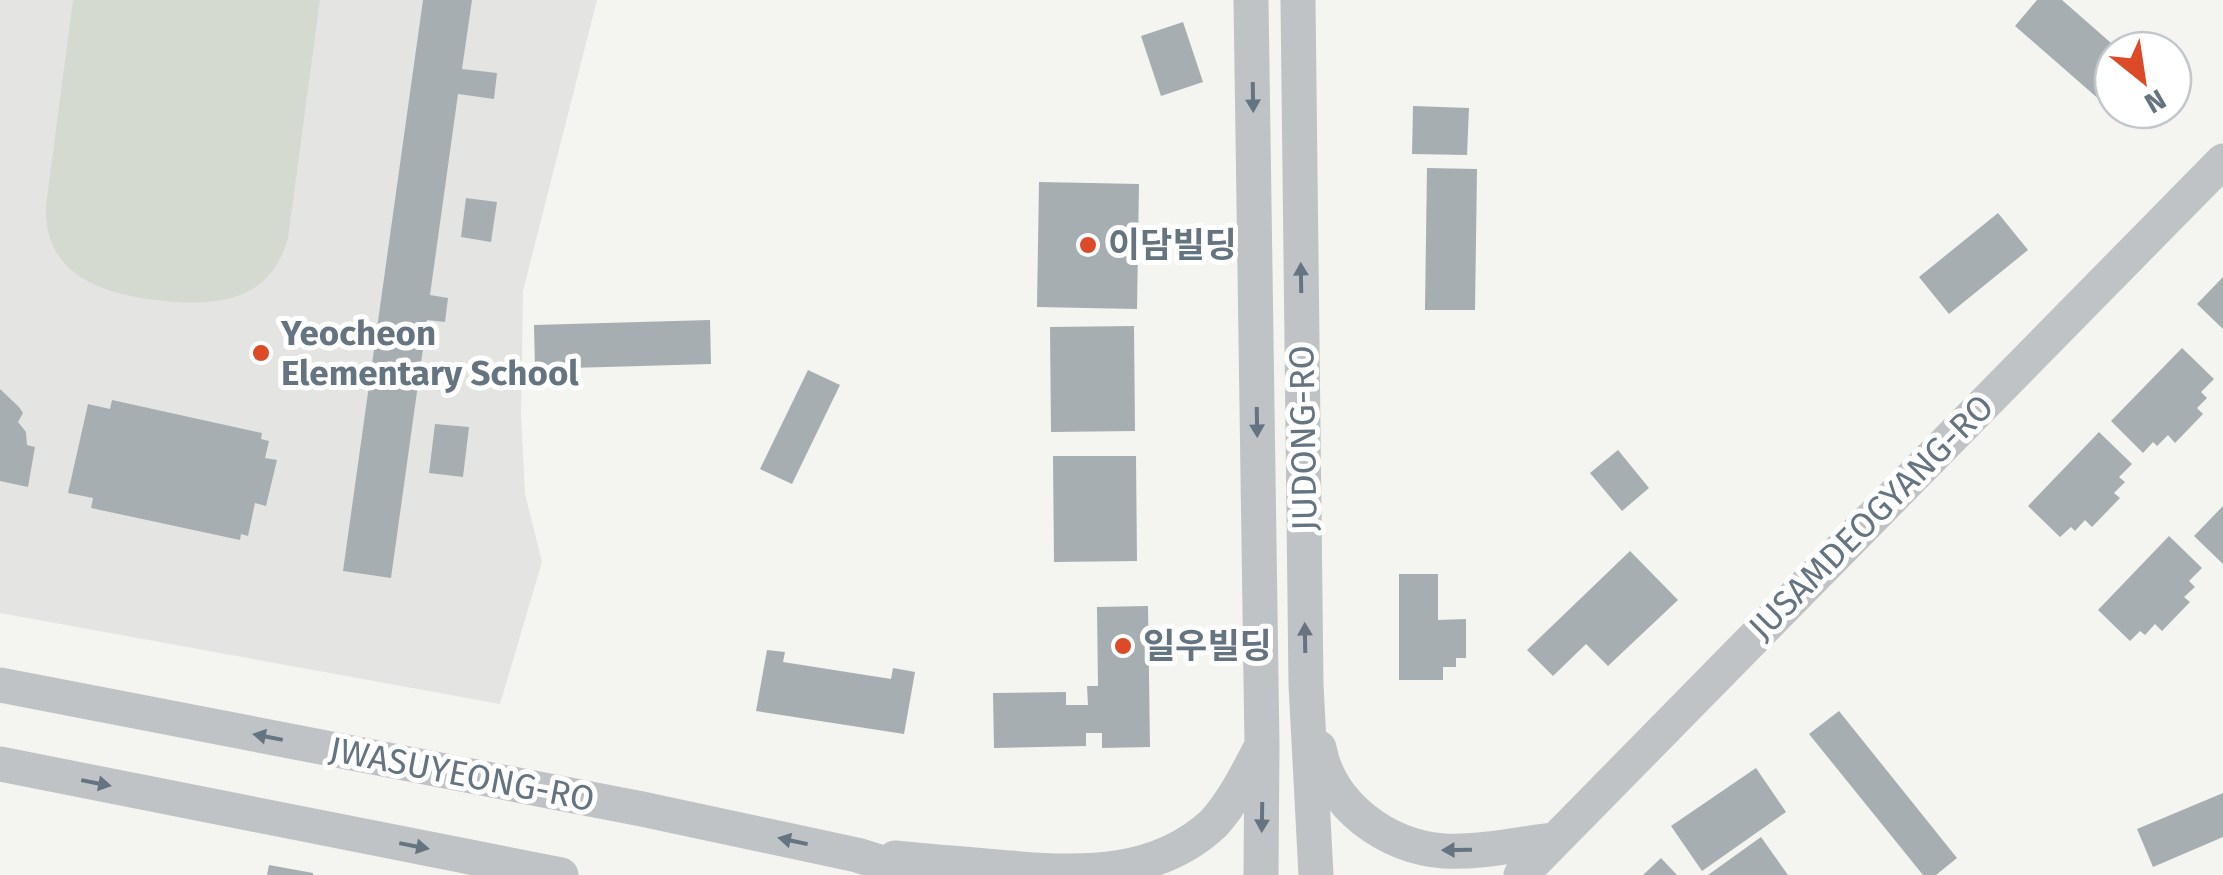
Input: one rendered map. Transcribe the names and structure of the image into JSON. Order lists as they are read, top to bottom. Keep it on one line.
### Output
{"streets":{"street":["JUDONG-RO","JUSAMDEOGYANG-RO","JWASUYEONG-RO"]},"places":["이담빌딩","Yeocheon Elementary School","일우빌딩"],"north":"bottom right"}
